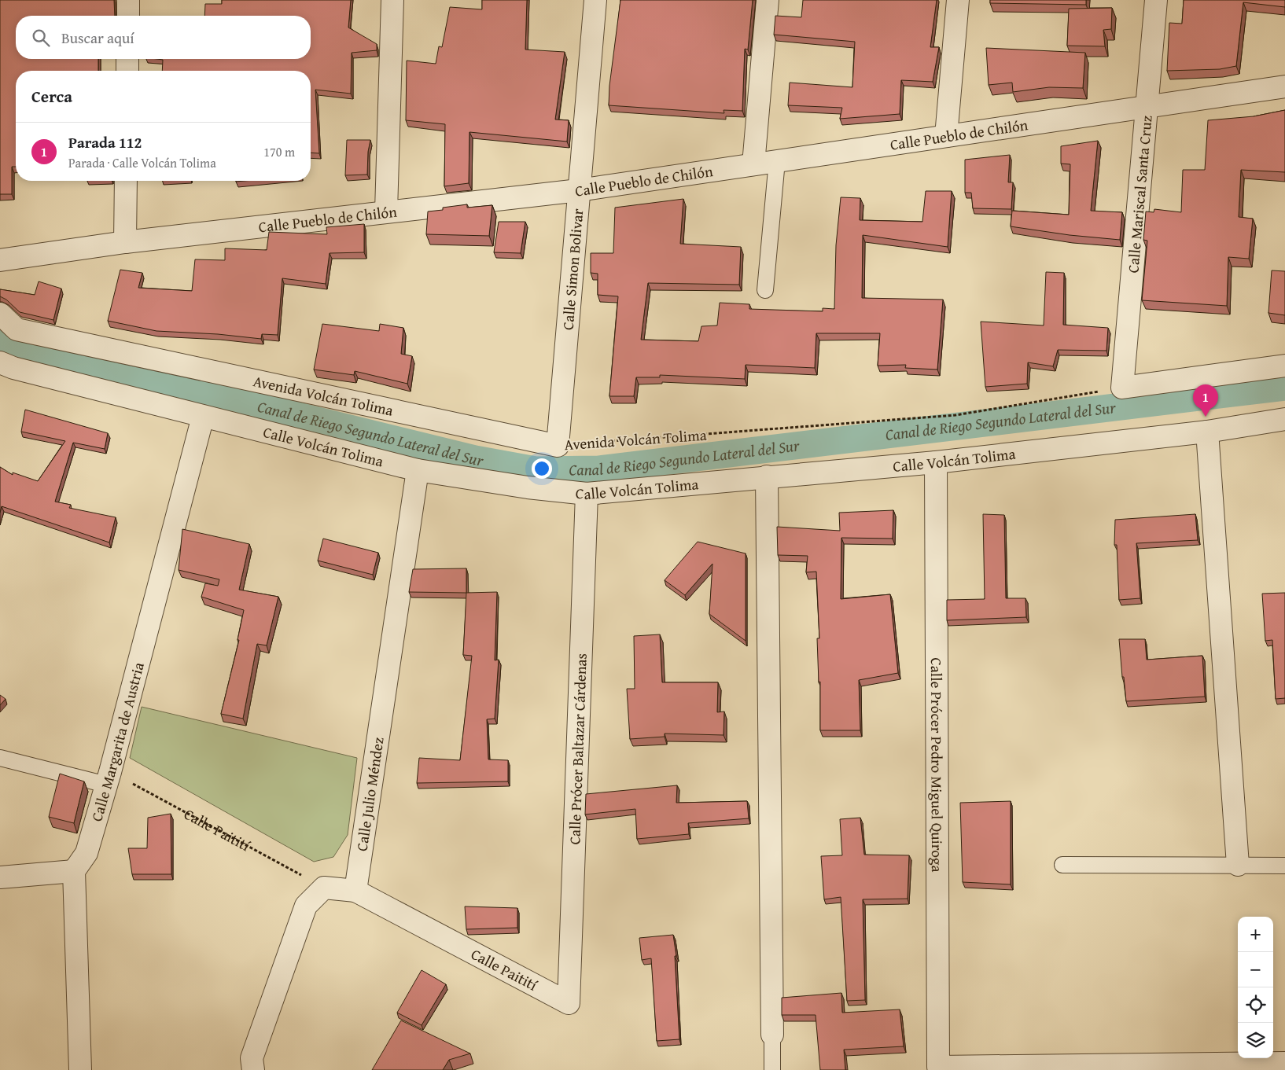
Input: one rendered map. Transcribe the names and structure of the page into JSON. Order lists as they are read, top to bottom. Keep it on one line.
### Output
{"streets":{"street":["Calle Pueblo de Chilón","Calle Mariscal Santa Cruz","Calle Simon Bolivar","Avenida Volcán Tolima","Calle Volcán Tolima","Calle Margarita de Austria","Calle Prócer Baltazar Cárdenas","Calle Prócer Pedro Miguel Quiroga","Calle Julio Méndez","Calle Paitití"]},"crossings":[["Calle Pueblo de Chilón","Calle Mariscal Santa Cruz"],["Calle Pueblo de Chilón","Calle Simon Bolivar"],["Calle Mariscal Santa Cruz","Avenida Volcán Tolima"],["Calle Simon Bolivar","Avenida Volcán Tolima"],["Calle Volcán Tolima","Calle Margarita de Austria"],["Calle Volcán Tolima","Calle Prócer Baltazar Cárdenas"],["Calle Volcán Tolima","Calle Prócer Pedro Miguel Quiroga"],["Calle Volcán Tolima","Calle Julio Méndez"],["Calle Margarita de Austria","Calle Paitití"],["Calle Prócer Baltazar Cárdenas","Calle Paitití"],["Calle Julio Méndez","Calle Paitití"]],"water":["Canal de Riego Segundo Lateral del Sur"],"page":{"search":"Buscar aquí","heading":"Cerca","list":[{"mark":"1","name":"Parada 112","note":"Parada · Calle Volcán Tolima","value":"170 m"}],"pins":"1","map_buttons":["+","−"]}}
